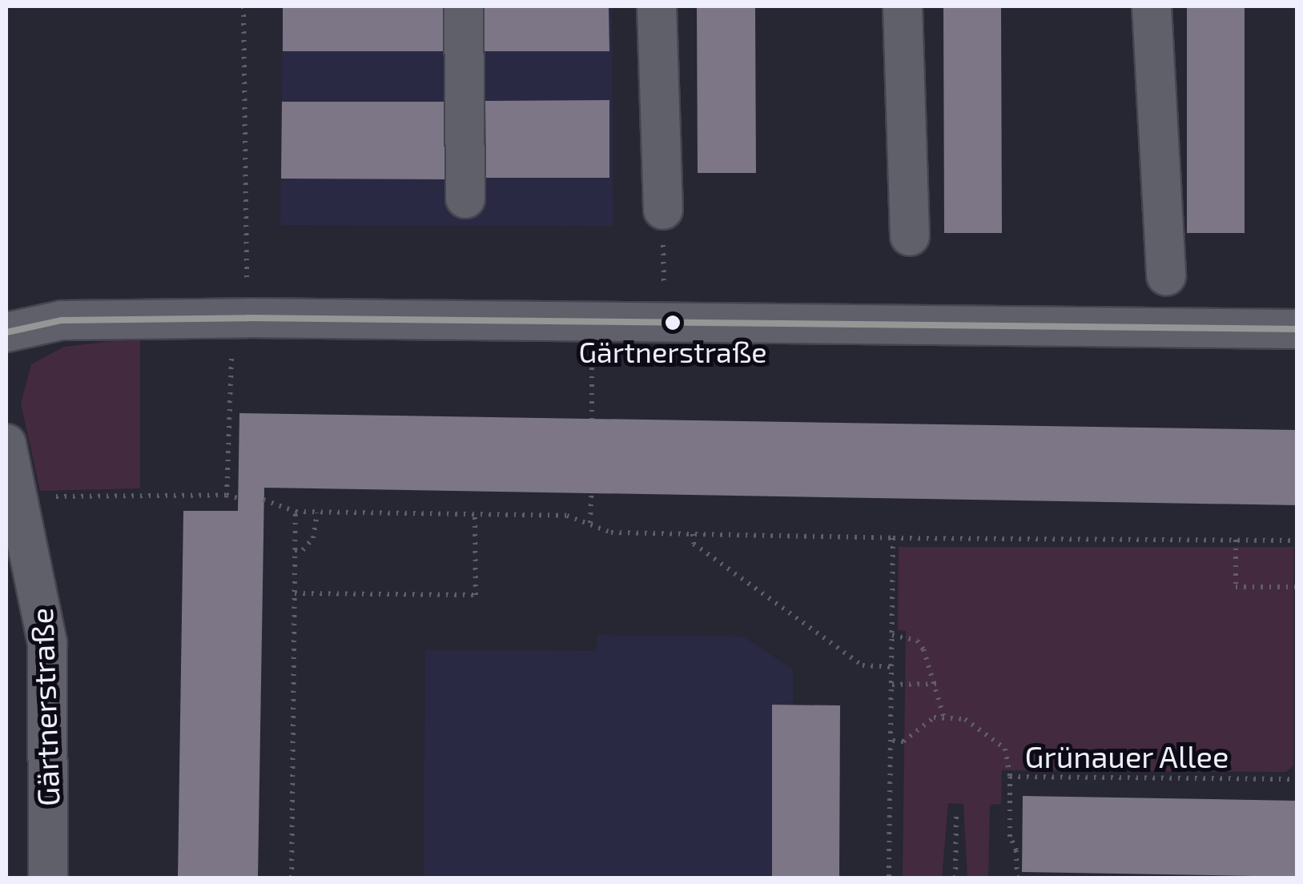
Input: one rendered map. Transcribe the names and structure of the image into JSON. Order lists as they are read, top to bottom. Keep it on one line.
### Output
{"streets":{"street":["Gärtnerstraße"],"path":["Grünauer Allee"]},"places":["Gärtnerstraße"]}
